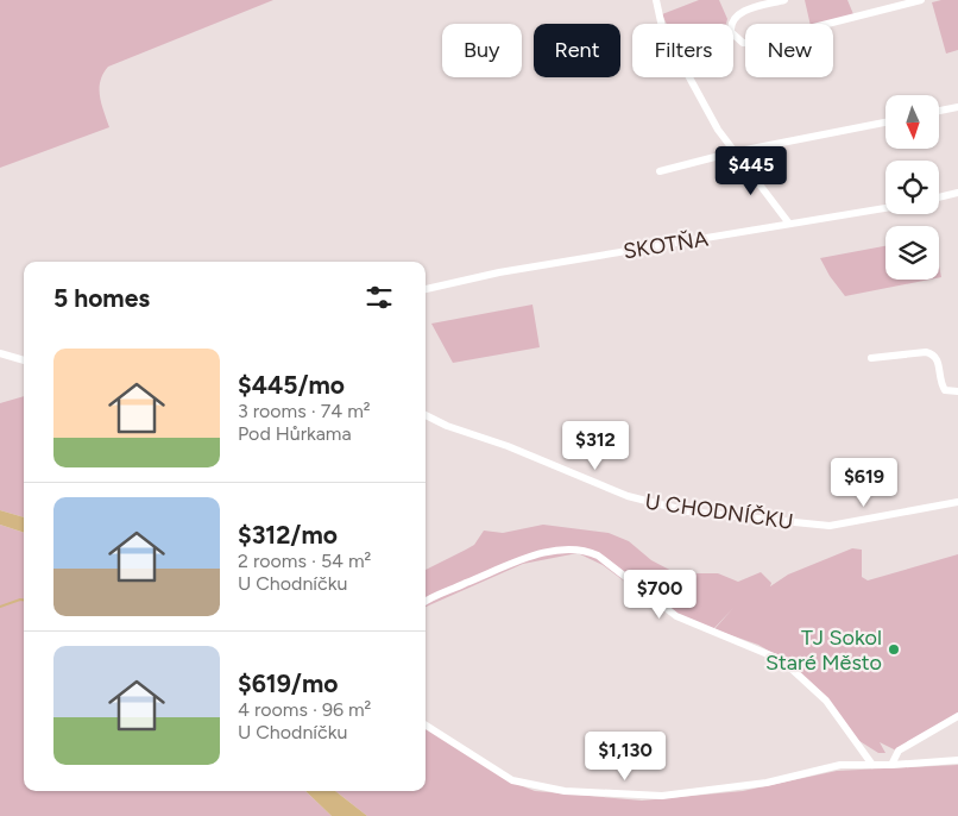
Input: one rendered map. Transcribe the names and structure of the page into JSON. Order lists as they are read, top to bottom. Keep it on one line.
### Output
{"streets":{"street":["SKOTŇA","U CHODNÍČKU"]},"places":["TJ Sokol Staré Město"],"north":"bottom","page":{"chip":["Buy","Rent","Filters","New"],"price":["$445","$312","$619","$700","$1,130"],"heading":"5 homes","list":[{"name":"$445/mo","note":"3 rooms · 74 m² · Pod Hůrkama"},{"name":"$312/mo","note":"2 rooms · 54 m² · U Chodníčku"},{"name":"$619/mo","note":"4 rooms · 96 m² · U Chodníčku"}]}}
